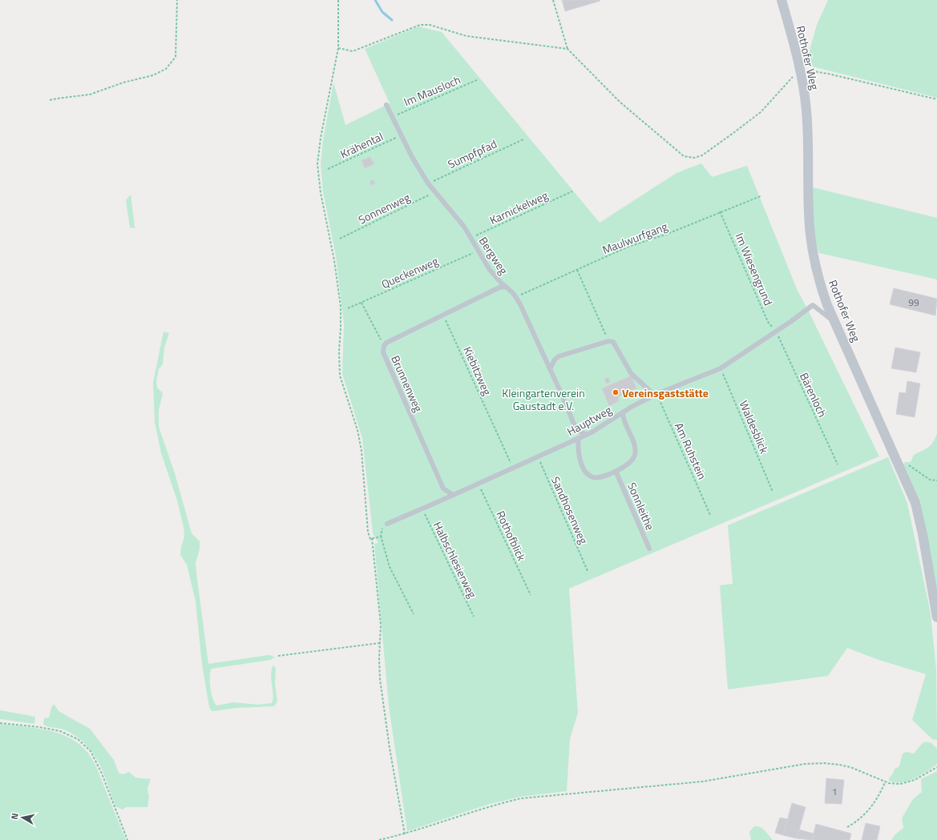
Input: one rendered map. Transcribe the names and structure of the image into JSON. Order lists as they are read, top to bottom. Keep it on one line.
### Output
{"streets":{"street":["Rothofer Weg"],"lane":["Bergweg","Brunnenweg","Hauptweg","Sonnleithe"],"path":["Im Mausloch","Krähental","Sumpfpfad","Karnickelweg","Sonnenweg","Maulwurfgang","Im Wiesengrund","Queckenweg","Kiebitzweg","Bärenloch","Waldesblick","Am Ruhstein","Sandhosenweg","Rothofblick","Halbschlesierweg"]},"crossings":[["Rothofer Weg","Hauptweg"],["Im Mausloch","Bergweg"],["Krähental","Bergweg"],["Sumpfpfad","Bergweg"],["Karnickelweg","Bergweg"],["Sonnenweg","Bergweg"],["Maulwurfgang","Bergweg"],["Maulwurfgang","Im Wiesengrund"],["Bergweg","Queckenweg"],["Bergweg","Brunnenweg"],["Bergweg","Hauptweg"],["Im Wiesengrund","Bärenloch"],["Im Wiesengrund","Hauptweg"],["Kiebitzweg","Brunnenweg"],["Kiebitzweg","Hauptweg"],["Brunnenweg","Hauptweg"],["Bärenloch","Hauptweg"],["Hauptweg","Waldesblick"],["Hauptweg","Am Ruhstein"],["Hauptweg","Sandhosenweg"],["Hauptweg","Rothofblick"],["Hauptweg","Halbschlesierweg"]],"parks":["Kleingartenverein Gaustadt e.V."],"places":["Vereinsgaststätte"],"house_numbers":["99","1"],"north":"left"}
